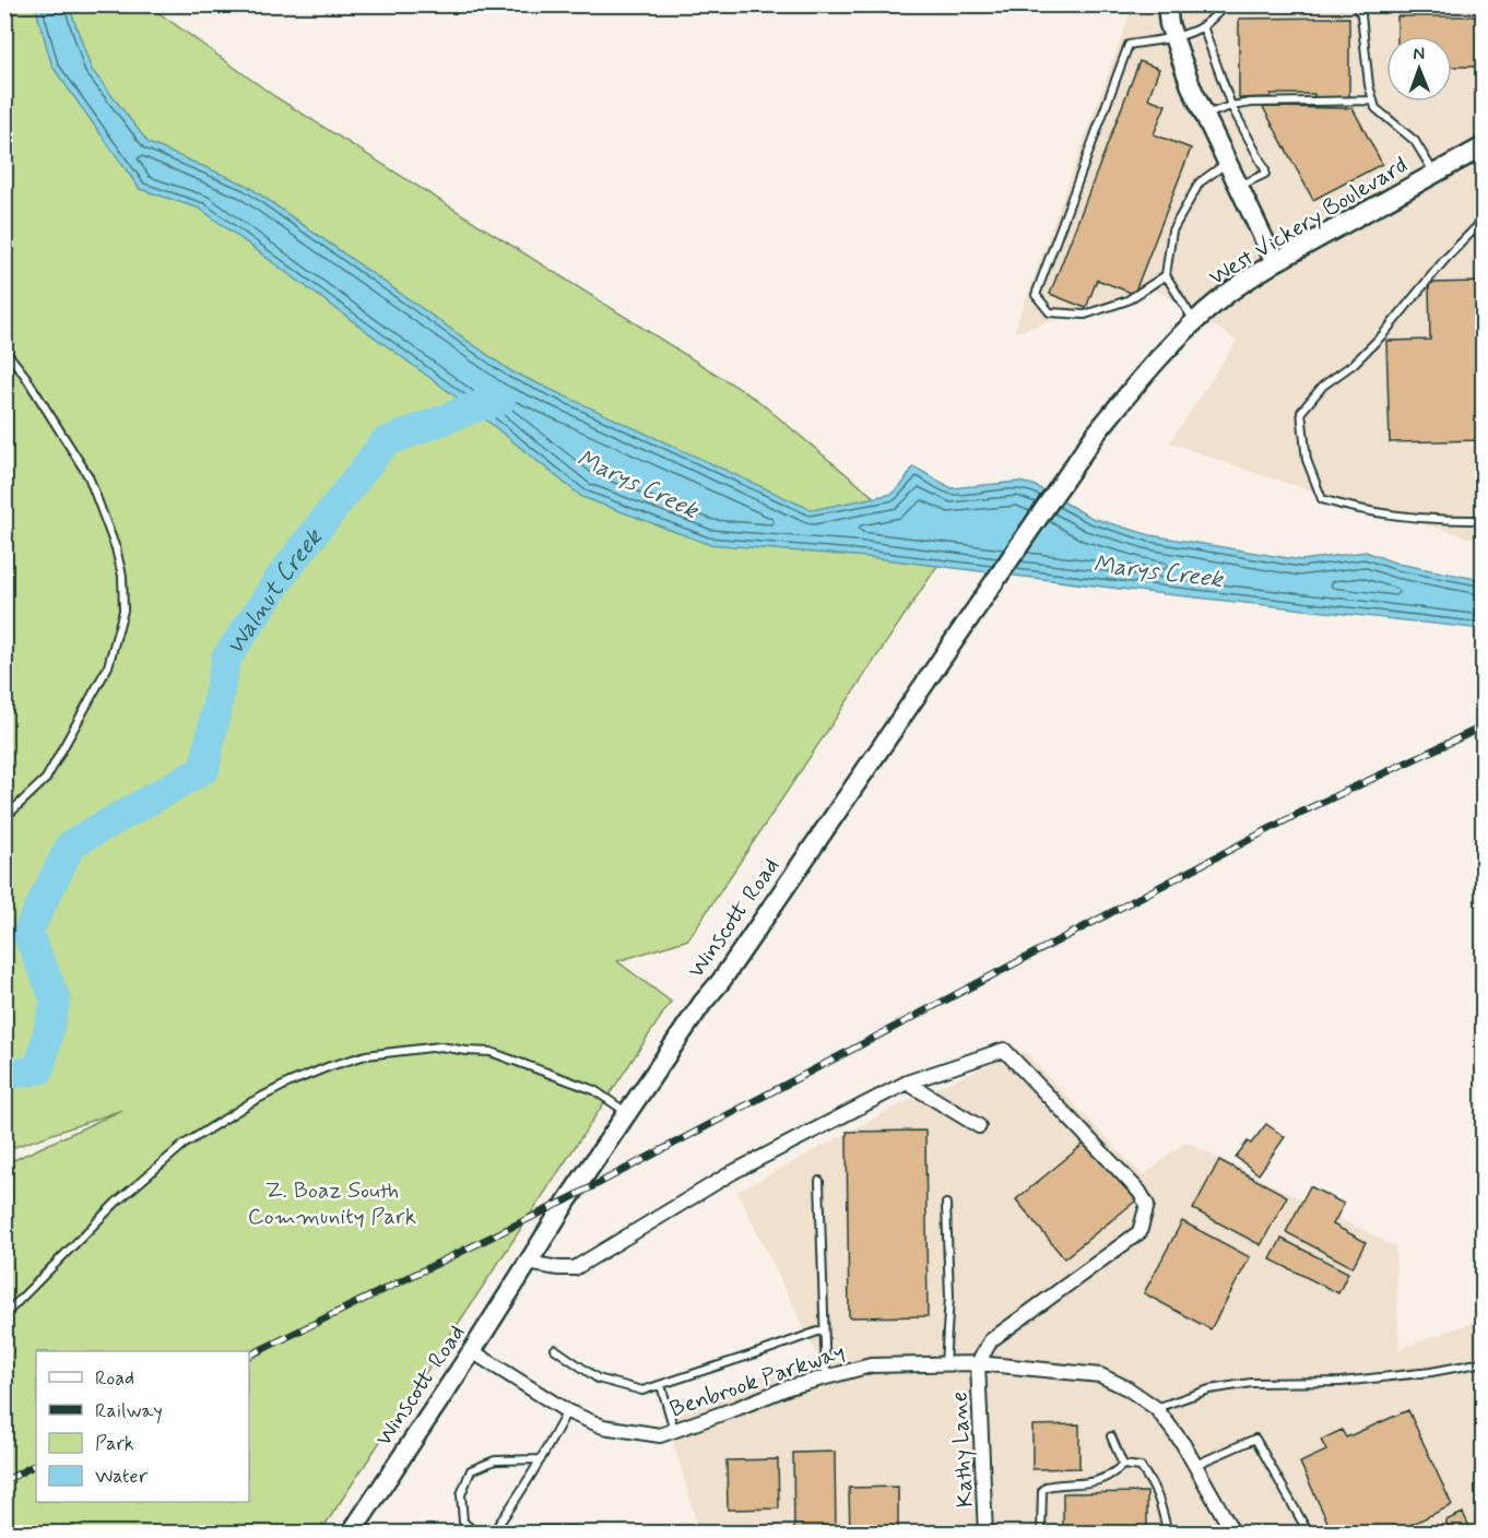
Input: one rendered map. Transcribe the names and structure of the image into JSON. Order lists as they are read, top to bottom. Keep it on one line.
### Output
{"streets":{"main road":["West Vickery Boulevard","Winscott Road"],"street":["Benbrook Parkway","Kathy Lane"]},"crossings":[["West Vickery Boulevard","Winscott Road"],["Winscott Road","Benbrook Parkway"],["Benbrook Parkway","Kathy Lane"]],"water":["Marys Creek","Walnut Creek"],"parks":["Z. Boaz South Community Park"],"legend":["Road","Railway","Park","Water"],"north":"top"}
